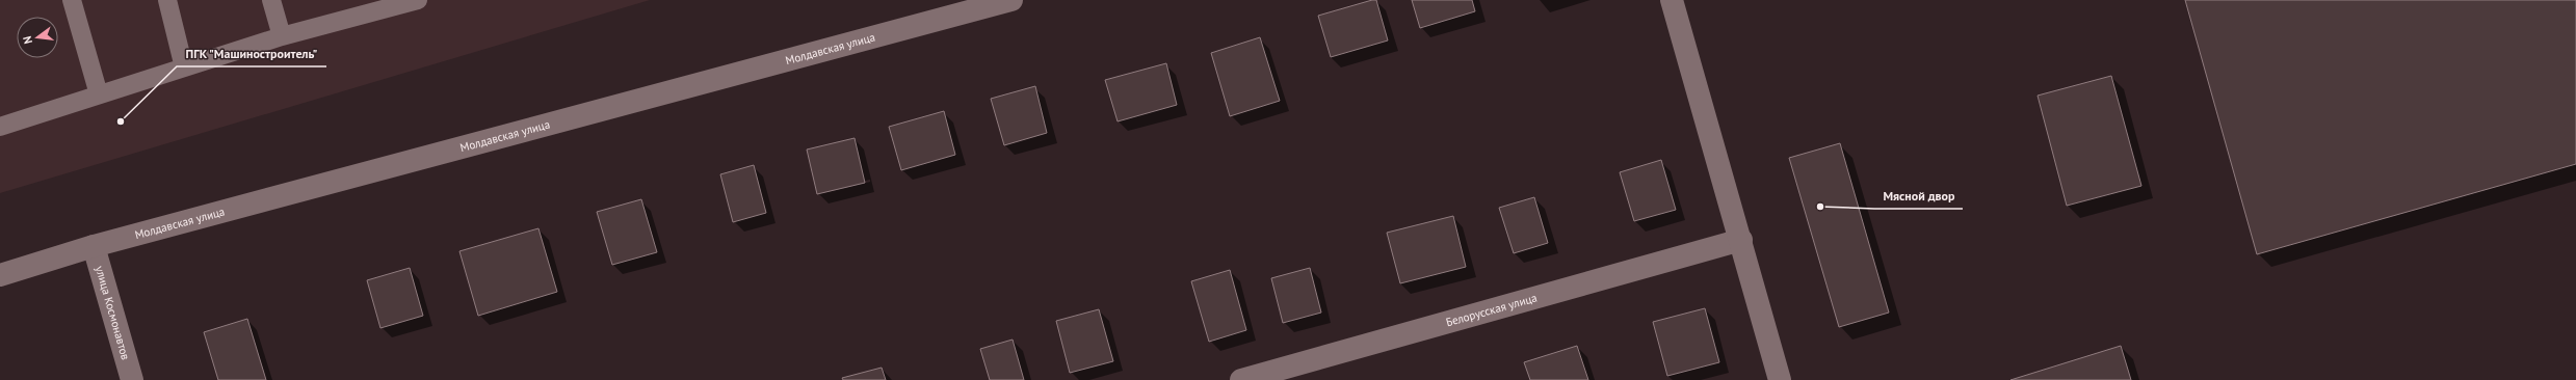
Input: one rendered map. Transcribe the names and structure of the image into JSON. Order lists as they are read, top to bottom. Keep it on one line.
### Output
{"streets":{"street":["Молдавская улица","Белорусская улица","улица Космонавтов"]},"crossings":[["Молдавская улица","улица Космонавтов"]],"places":["ПГК \"Машиностроитель\"","Мясной двор"],"north":"left"}
